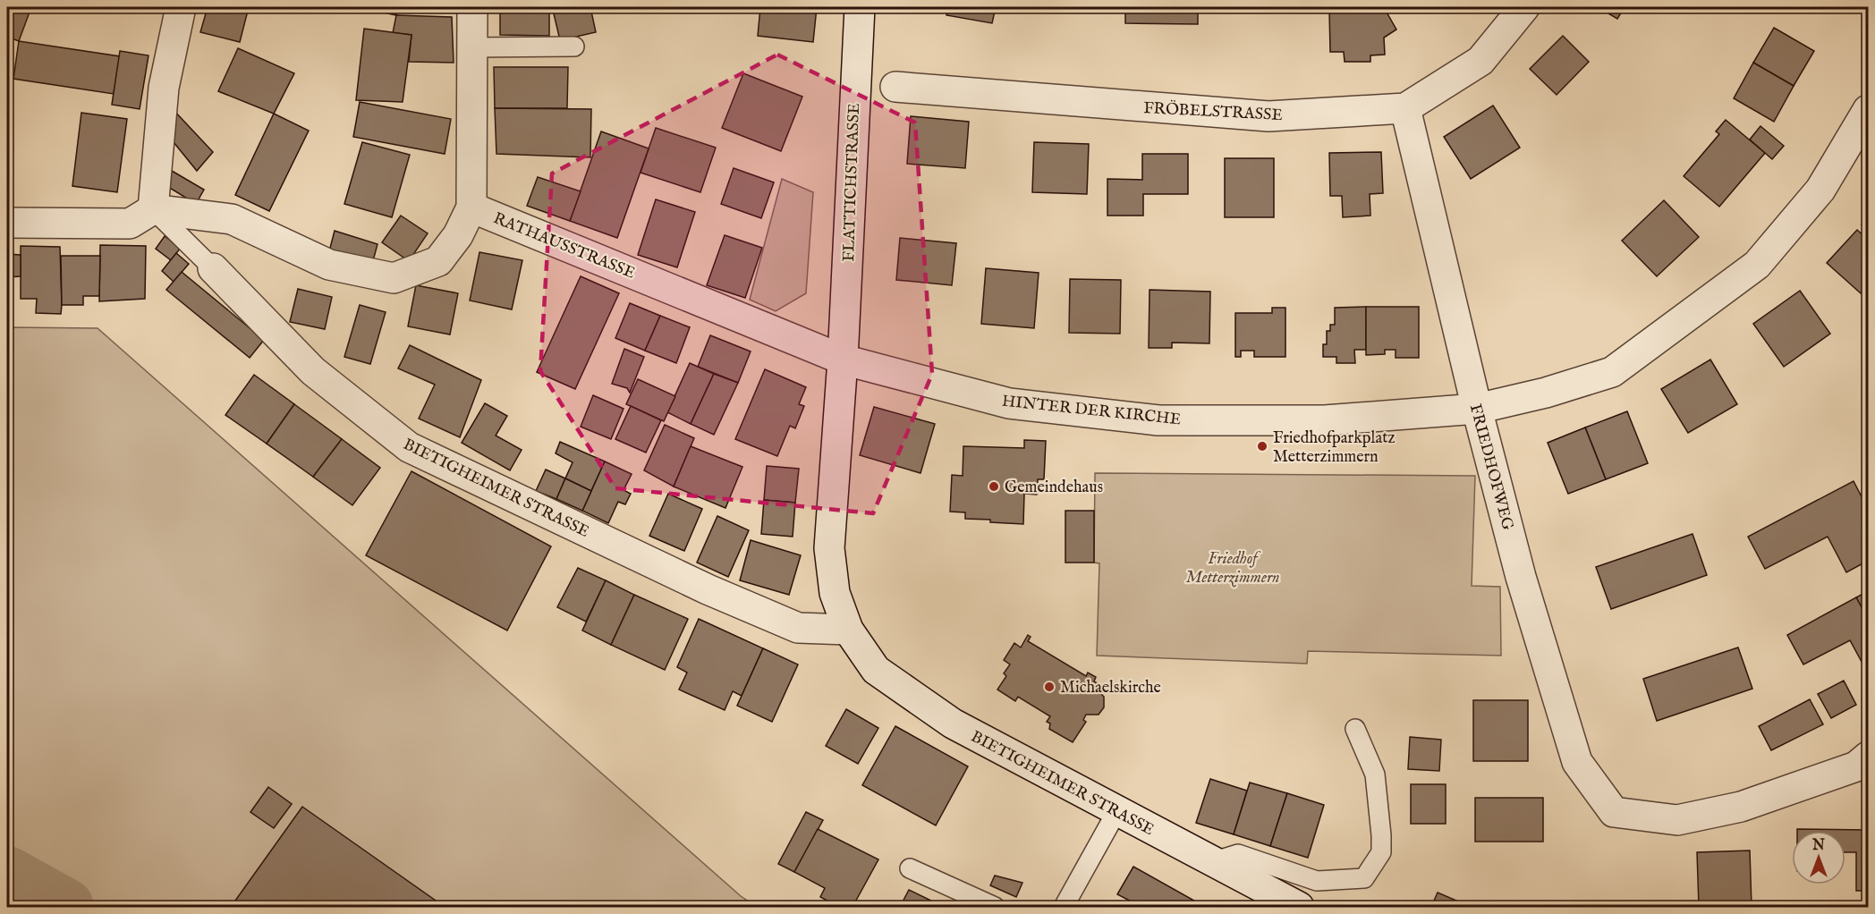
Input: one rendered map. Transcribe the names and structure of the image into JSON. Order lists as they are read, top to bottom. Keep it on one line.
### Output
{"streets":{"street":["FRÖBELSTRASSE","FLATTICHSTRASSE","RATHAUSSTRASSE","HINTER DER KIRCHE","FRIEDHOFWEG","BIETIGHEIMER STRASSE"]},"crossings":[["FRÖBELSTRASSE","FRIEDHOFWEG"],["FLATTICHSTRASSE","RATHAUSSTRASSE"],["FLATTICHSTRASSE","HINTER DER KIRCHE"],["FLATTICHSTRASSE","BIETIGHEIMER STRASSE"],["RATHAUSSTRASSE","HINTER DER KIRCHE"],["RATHAUSSTRASSE","BIETIGHEIMER STRASSE"],["HINTER DER KIRCHE","FRIEDHOFWEG"],["HINTER DER KIRCHE","BIETIGHEIMER STRASSE"]],"parks":["Friedhof Metterzimmern"],"places":["Friedhofparkplatz Metterzimmern","Gemeindehaus","Michaelskirche"],"north":"top"}
